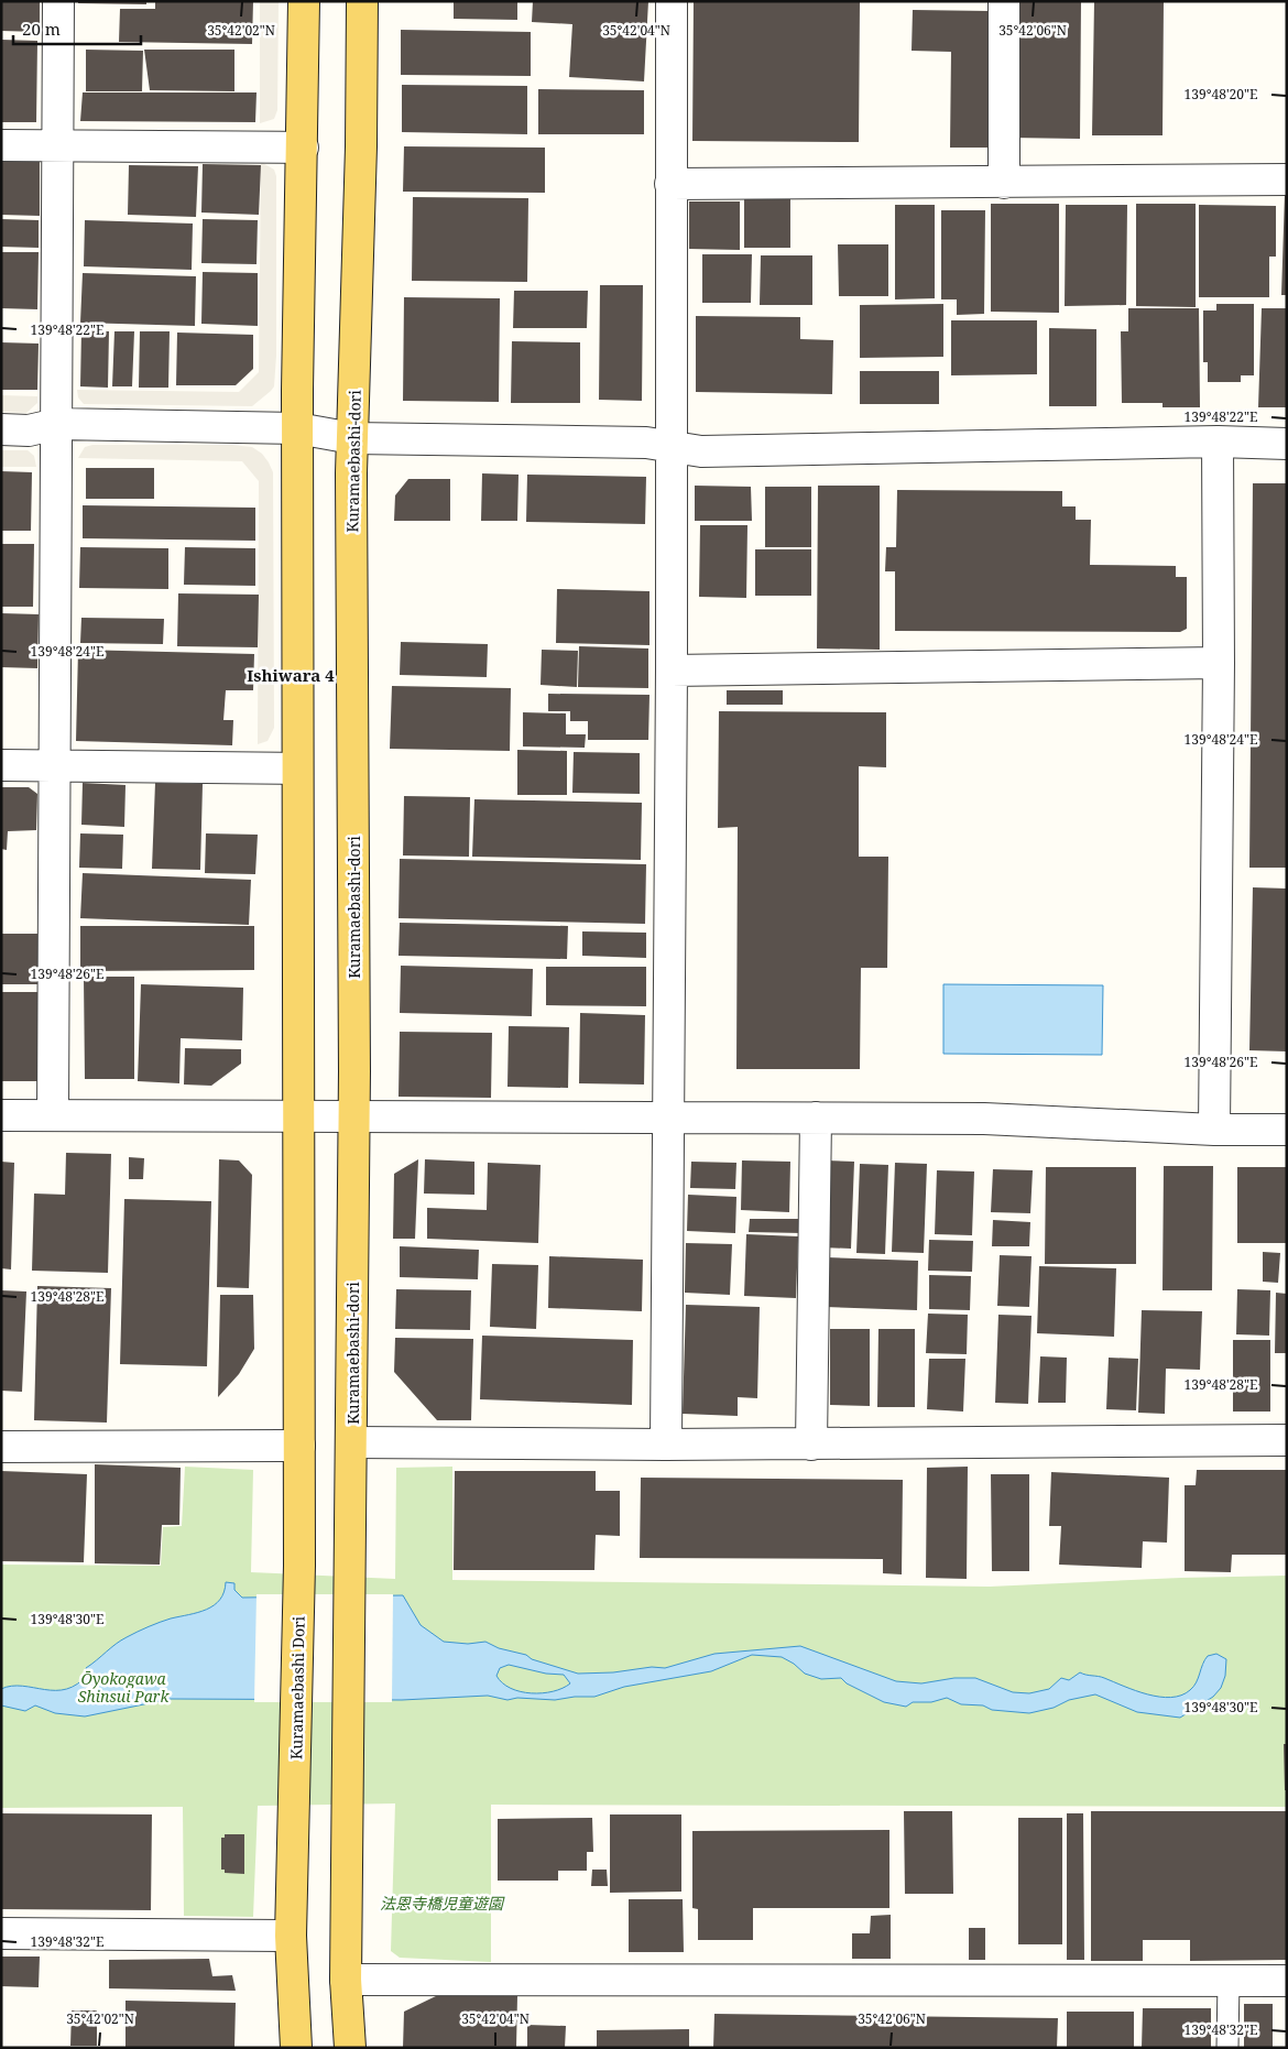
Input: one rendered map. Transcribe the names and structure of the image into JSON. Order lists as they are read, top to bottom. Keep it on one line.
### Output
{"streets":{"main road":["Kuramaebashi-dori","Kuramaebashi Dori"]},"districts":["Ishiwara 4"],"parks":["Ōyokogawa Shinsui Park","法恩寺橋児童遊園"],"scale_bar":"20 m","coordinates":["35°42'02\"N","35°42'04\"N","35°42'06\"N","139°48'20\"E","139°48'22\"E","139°48'24\"E","139°48'26\"E","139°48'28\"E","139°48'30\"E","139°48'32\"E"]}
